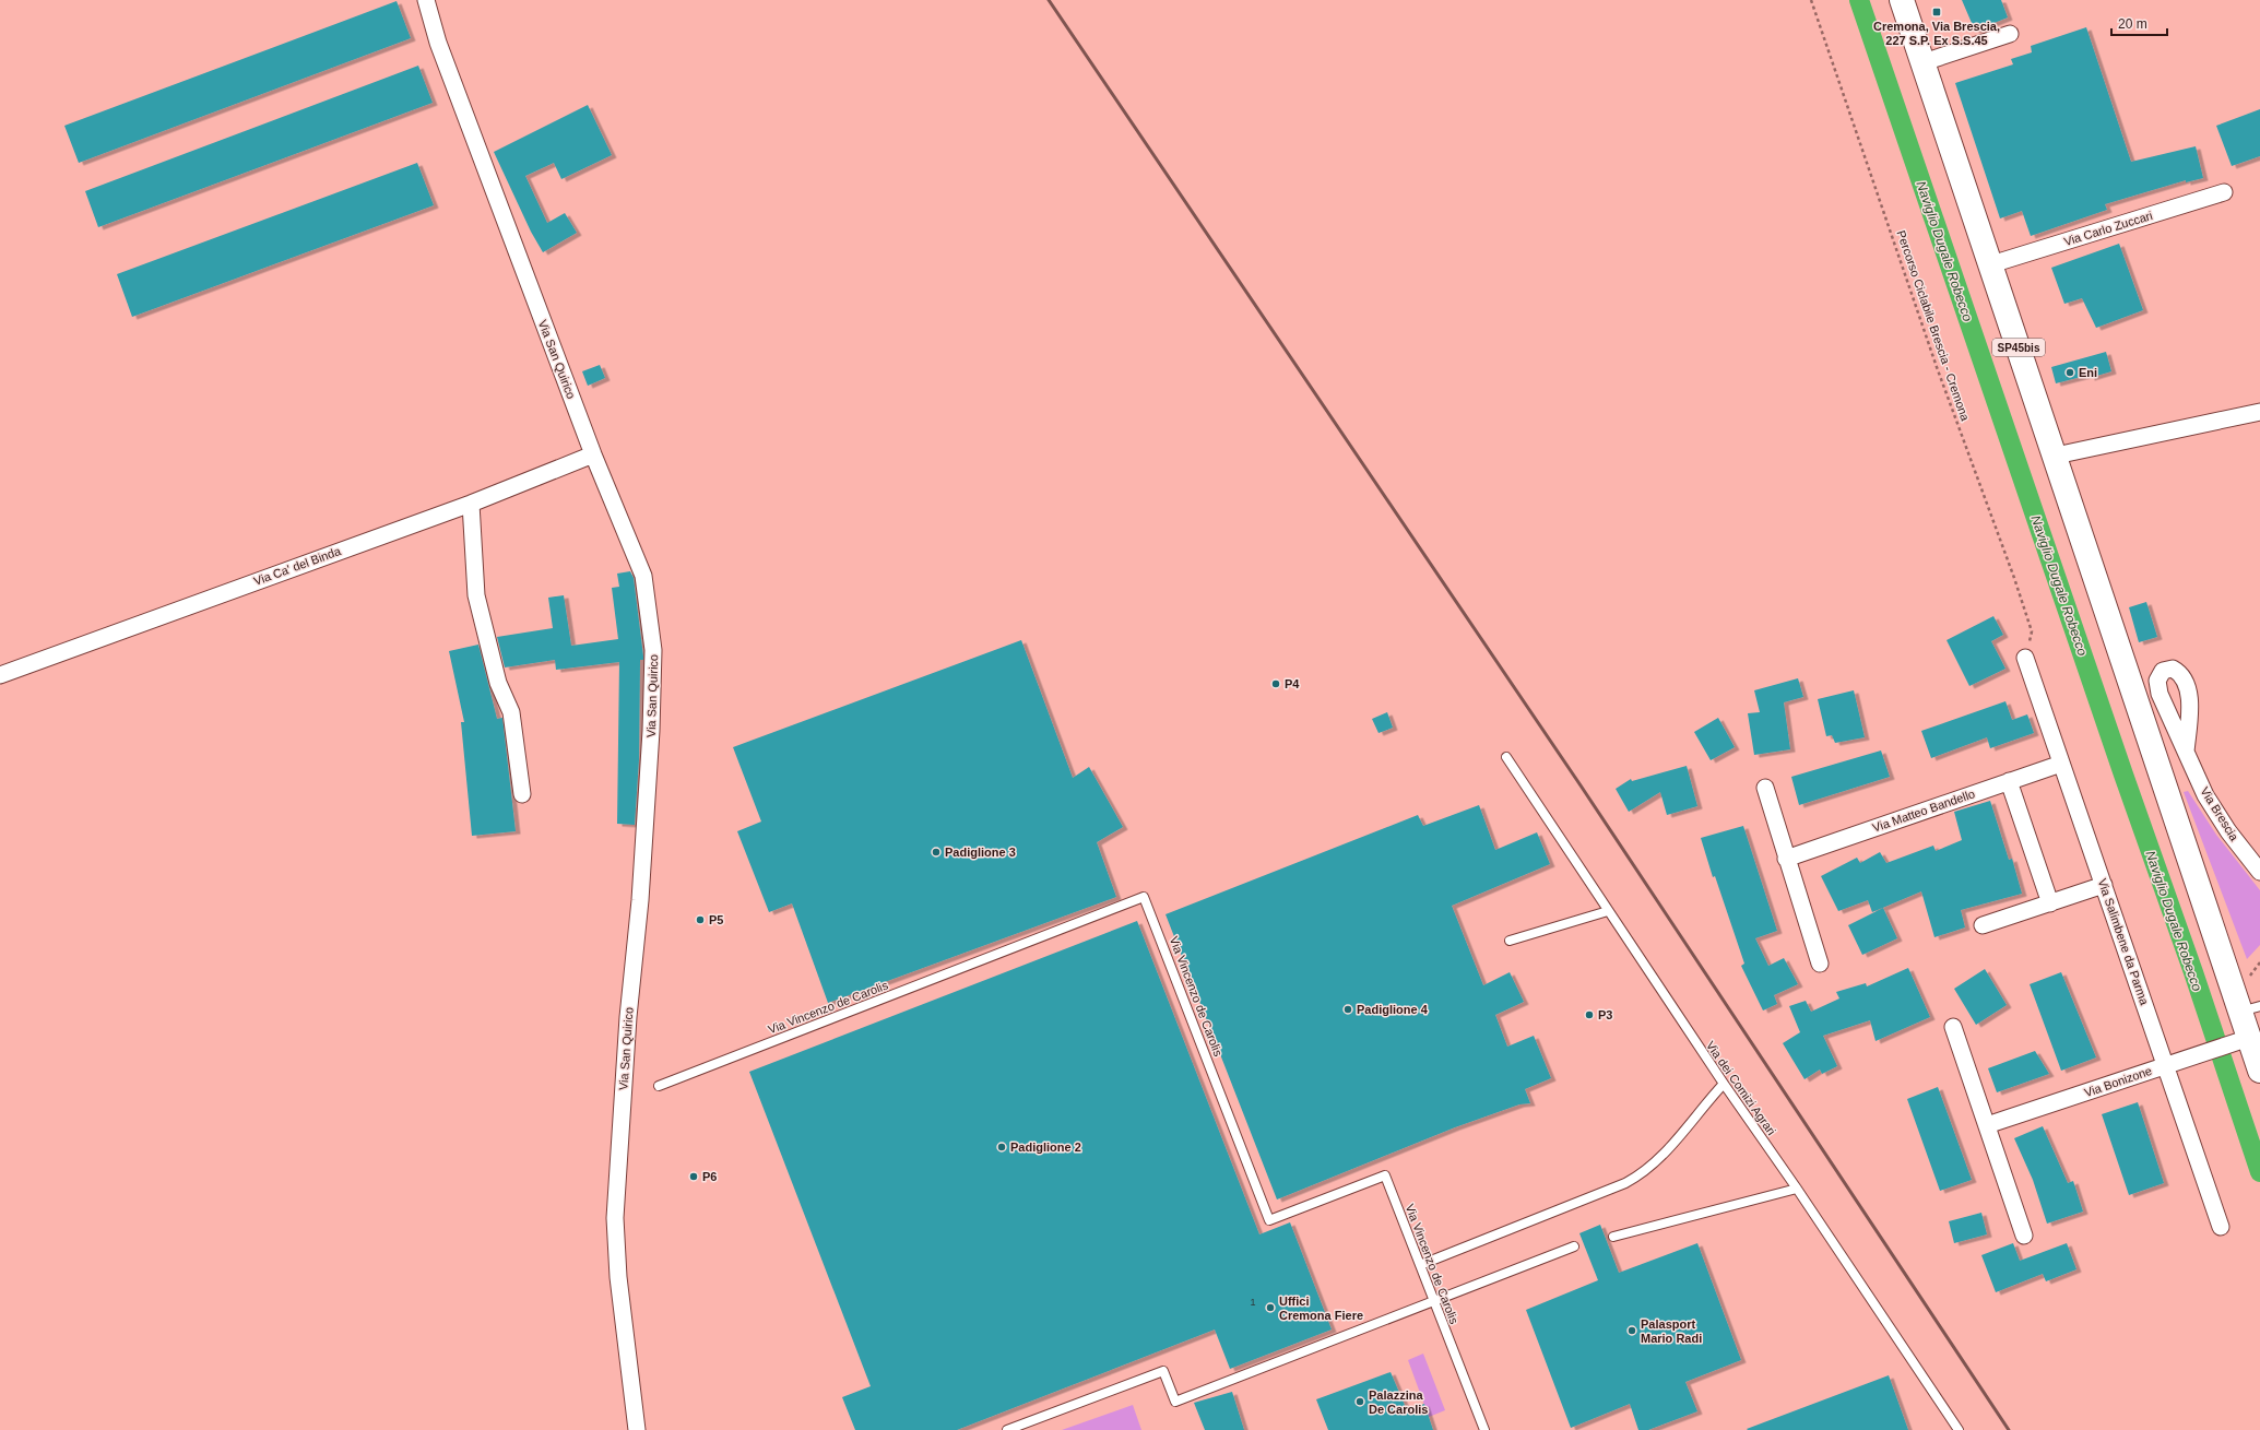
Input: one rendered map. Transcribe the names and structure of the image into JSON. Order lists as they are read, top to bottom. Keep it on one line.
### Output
{"streets":{"main road":["SP45bis"],"street":["Via Carlo Zuccari","Via San Quirico","Via Ca' del Binda","Via Matteo Bandello","Via Brescia","Via Salimbene da Parma","Via Bonizone"],"lane":["Via Vincenzo de Carolis","Via dei Comizi Agrari"],"path":["Percorso Ciclabile Brescia - Cremona"]},"crossings":[["Via Carlo Zuccari","SP45bis"],["Percorso Ciclabile Brescia - Cremona","Via Salimbene da Parma"],["SP45bis","Via Bonizone"],["Via San Quirico","Via Ca' del Binda"],["Via Matteo Bandello","Via Salimbene da Parma"],["Via Salimbene da Parma","Via Bonizone"]],"water":["Naviglio Dugale Robecco"],"places":{"transit":["Cremona, Via Brescia, 227 S.P. Ex S.S.45"],"other":["Eni","P4","Padiglione 3","P5","Padiglione 4","P3","Padiglione 2","P6","Uffici Cremona Fiere","Palasport Mario Radi","Palazzina De Carolis"]},"house_numbers":["1"],"scale_bar":"20 m"}
